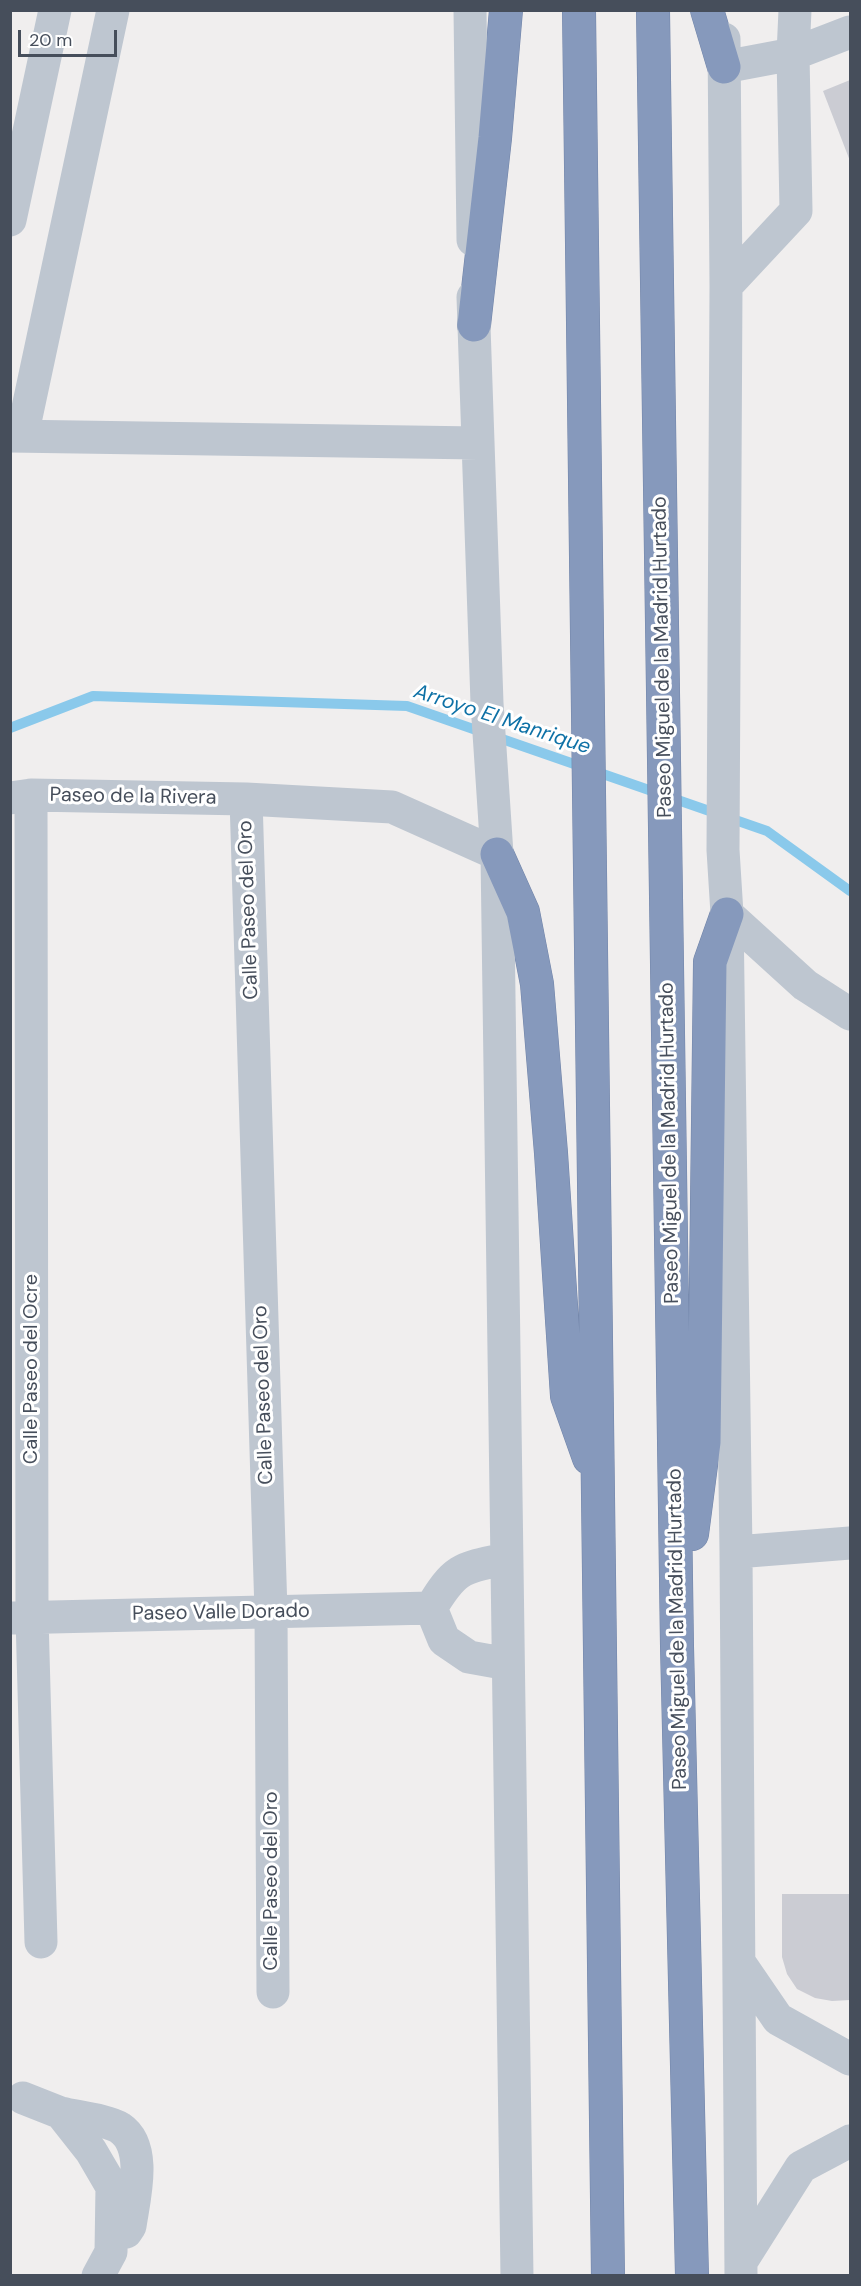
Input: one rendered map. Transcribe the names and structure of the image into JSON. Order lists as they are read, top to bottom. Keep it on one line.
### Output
{"streets":{"highway":["Paseo Miguel de la Madrid Hurtado"],"street":["Paseo de la Rivera","Calle Paseo del Oro","Calle Paseo del Ocre","Paseo Valle Dorado"]},"crossings":[["Paseo de la Rivera","Calle Paseo del Oro"],["Paseo de la Rivera","Calle Paseo del Ocre"],["Calle Paseo del Oro","Paseo Valle Dorado"],["Calle Paseo del Ocre","Paseo Valle Dorado"]],"water":["Arroyo El Manrique"],"scale_bar":"20 m"}
